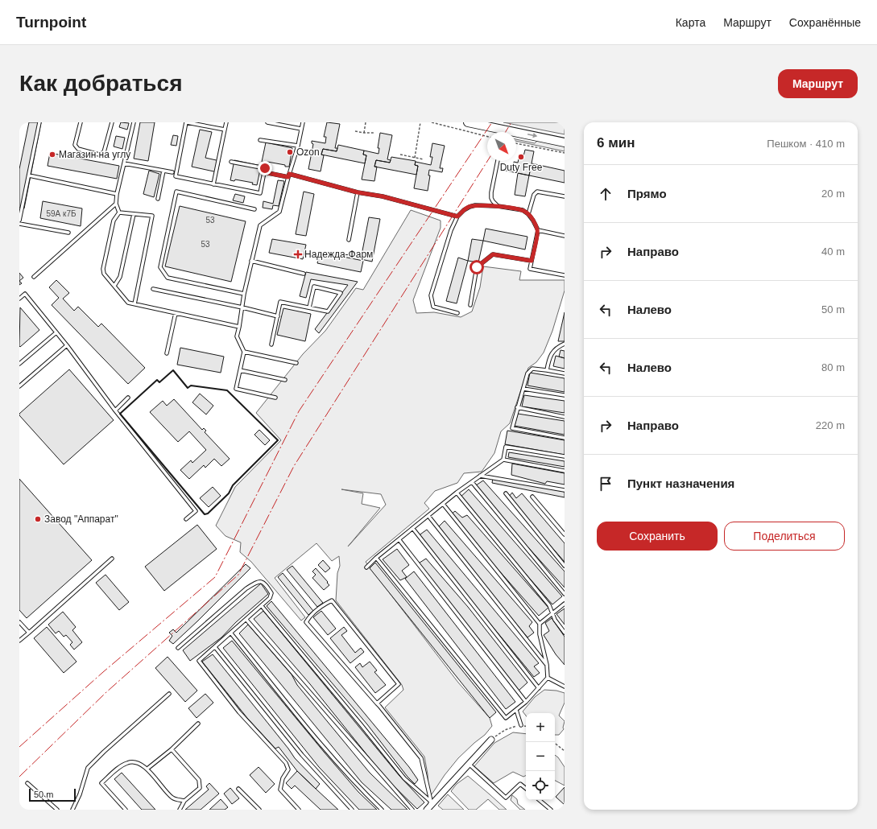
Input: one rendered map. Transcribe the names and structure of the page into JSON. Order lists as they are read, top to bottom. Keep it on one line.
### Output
{"places":{"other":["Ozon","Магазин на углу","Duty Free","Завод \"Аппарат\""],"health":["Надежда-Фарм"]},"house_numbers":["59А к7Б","53","53"],"scale_bar":"50 m","north":"bottom right","page":{"header":"Turnpoint","nav":["Карта","Маршрут","Сохранённые"],"buttons":["Маршрут",["Сохранить","Поделиться"]],"title":"Как добраться","heading":["6 мин","Пешком · 410 m"],"list":[["Прямо","20 m"],["Направо","40 m"],["Налево","50 m"],["Налево","80 m"],["Направо","220 m"],"Пункт назначения"],"map_buttons":["+","−"],"scale":"50 m"}}
